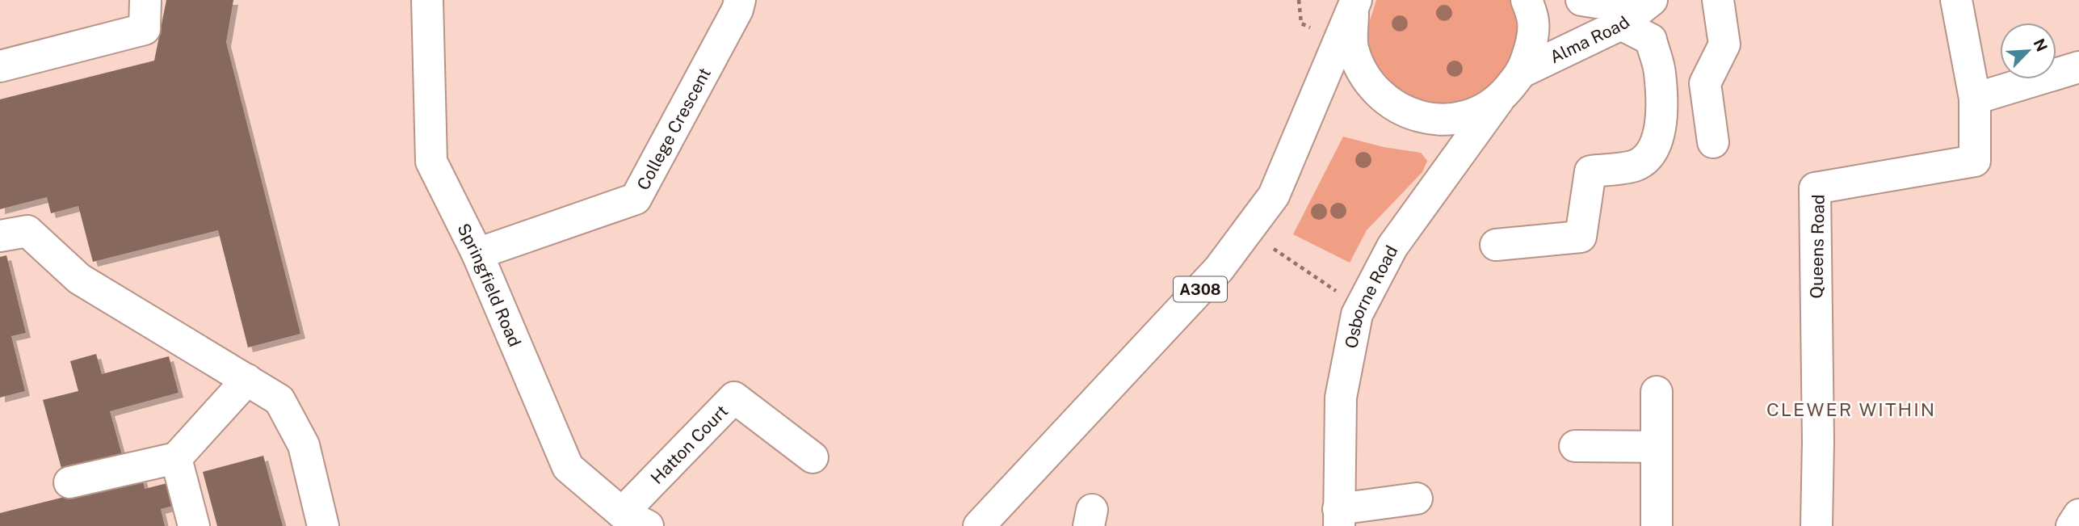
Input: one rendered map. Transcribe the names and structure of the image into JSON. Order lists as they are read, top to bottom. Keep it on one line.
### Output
{"streets":{"street":["Alma Road","College Crescent","Queens Road","Springfield Road","A308","Osborne Road","Hatton Court"]},"crossings":[["Alma Road","A308"],["College Crescent","Springfield Road"],["Springfield Road","Hatton Court"],["A308","Osborne Road"]],"districts":["CLEWER WITHIN"],"north":"top right"}
